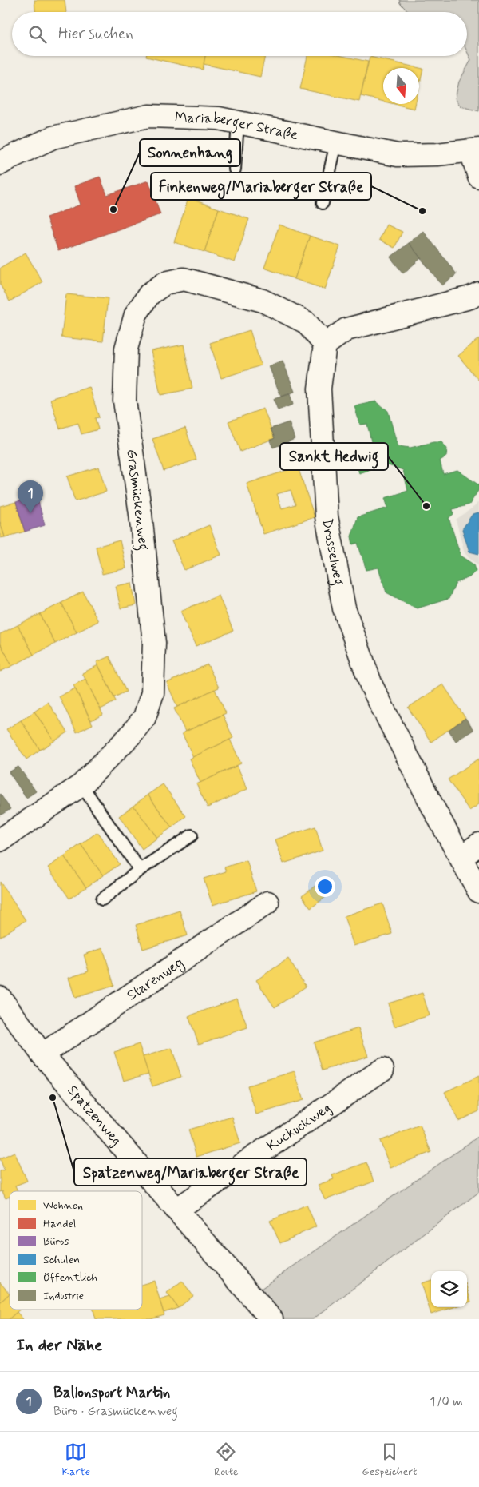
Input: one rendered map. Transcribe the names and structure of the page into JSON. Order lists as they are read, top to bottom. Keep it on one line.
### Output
{"streets":{"street":["Mariaberger Straße","Grasmückenweg","Drosselweg","Starenweg","Spatzenweg","Kuckuckweg"]},"crossings":[["Grasmückenweg","Drosselweg"],["Starenweg","Spatzenweg"],["Spatzenweg","Kuckuckweg"]],"places":["Sonnenhang","Finkenweg/Mariaberger Straße","Sankt Hedwig","Spatzenweg/Mariaberger Straße"],"legend":["Wohnen","Handel","Büros","Schulen","Öffentlich","Industrie"],"north":"bottom","page":{"search":"Hier suchen","pins":"1","heading":"In der Nähe","list":[{"mark":"1","name":"Ballonsport Martin","note":"Büro · Grasmückenweg","value":"170 m"}],"nav":["Karte","Route","Gespeichert"]}}
